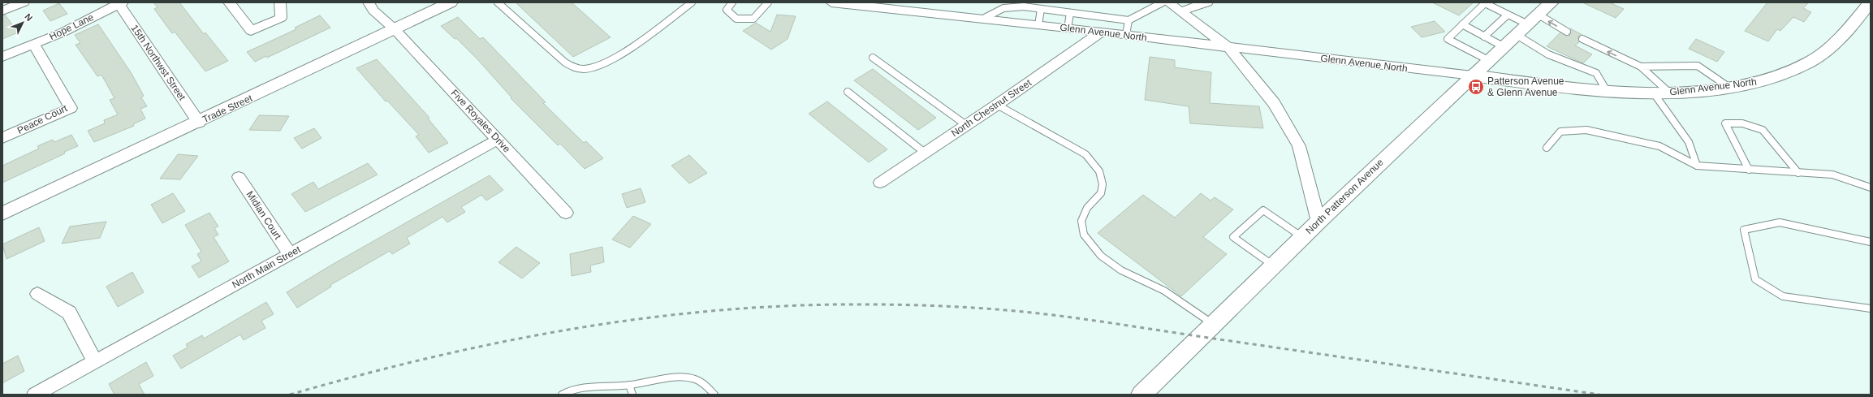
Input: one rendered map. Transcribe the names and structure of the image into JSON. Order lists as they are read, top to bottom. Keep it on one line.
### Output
{"streets":{"main road":["North Patterson Avenue"],"street":["Hope Lane","Glenn Avenue North","15th Northwst Street","North Chestnut Street","Trade Street","Peace Court","Five Royales Drive","Midian Court","North Main Street"]},"crossings":[["Hope Lane","15th Northwst Street"],["Hope Lane","Peace Court"],["Glenn Avenue North","North Chestnut Street"],["Glenn Avenue North","North Patterson Avenue"],["15th Northwst Street","Trade Street"],["Trade Street","Five Royales Drive"],["Five Royales Drive","North Main Street"],["Midian Court","North Main Street"]],"places":{"bus stop":["Patterson Avenue & Glenn Avenue"]},"north":"top right"}
